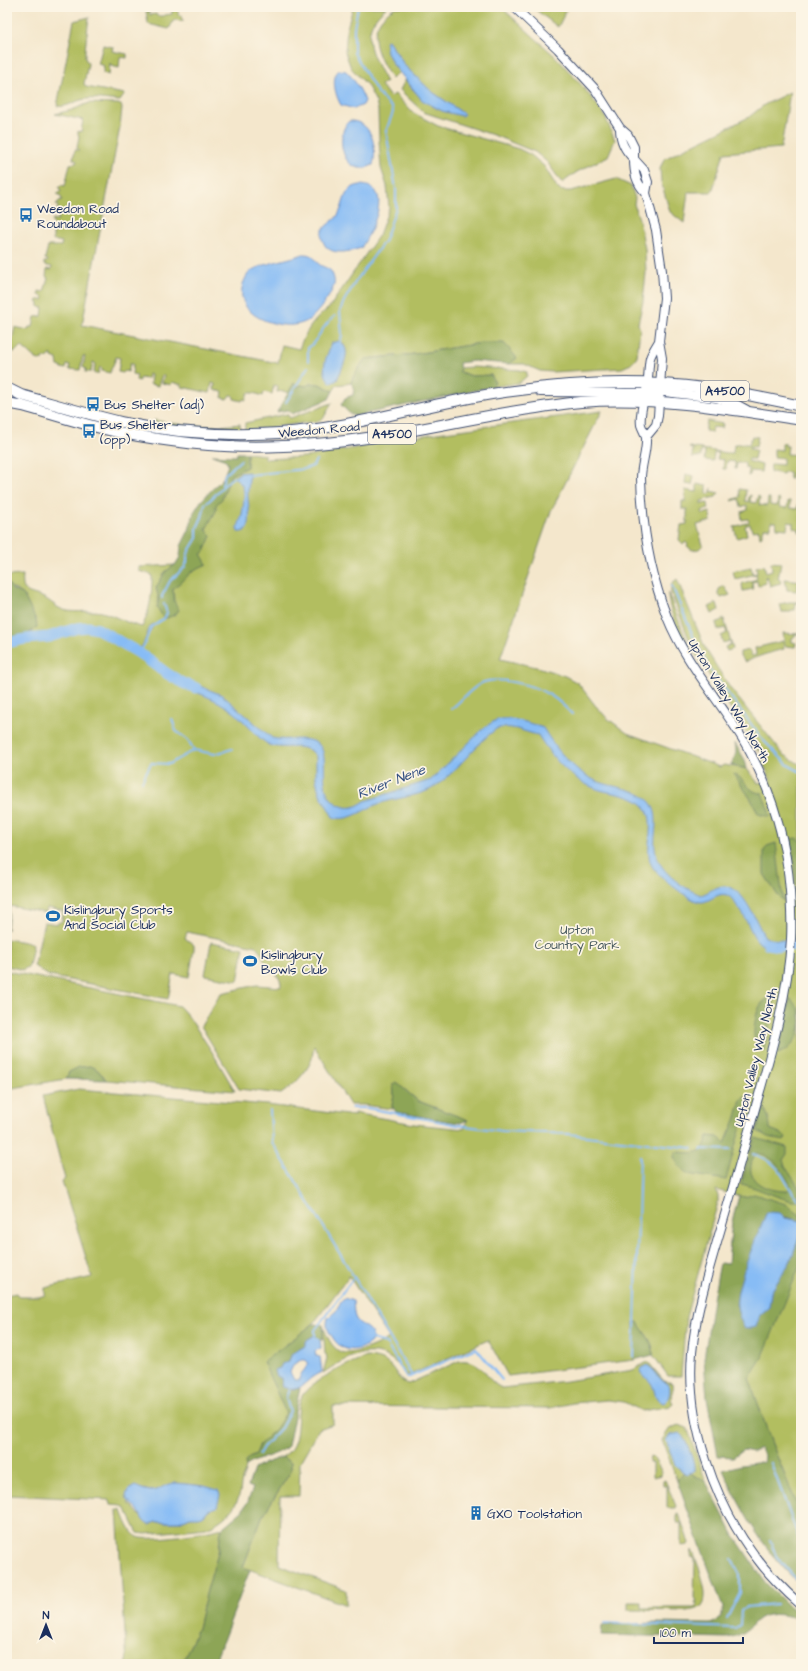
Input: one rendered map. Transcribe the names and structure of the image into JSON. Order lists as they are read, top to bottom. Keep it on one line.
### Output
{"streets":{"highway":["A4500","Weedon Road"],"street":["Upton Valley Way North"]},"crossings":[["Weedon Road","Upton Valley Way North"]],"water":["River Nene"],"parks":["Upton Country Park"],"places":{"bus stop":["Weedon Road Roundabout","Bus Shelter (adj)","Bus Shelter (opp)"],"sports":["Kislingbury Sports And Social Club","Kislingbury Bowls Club"],"building":["GXO Toolstation"]},"scale_bar":"100 m","north":"top"}
